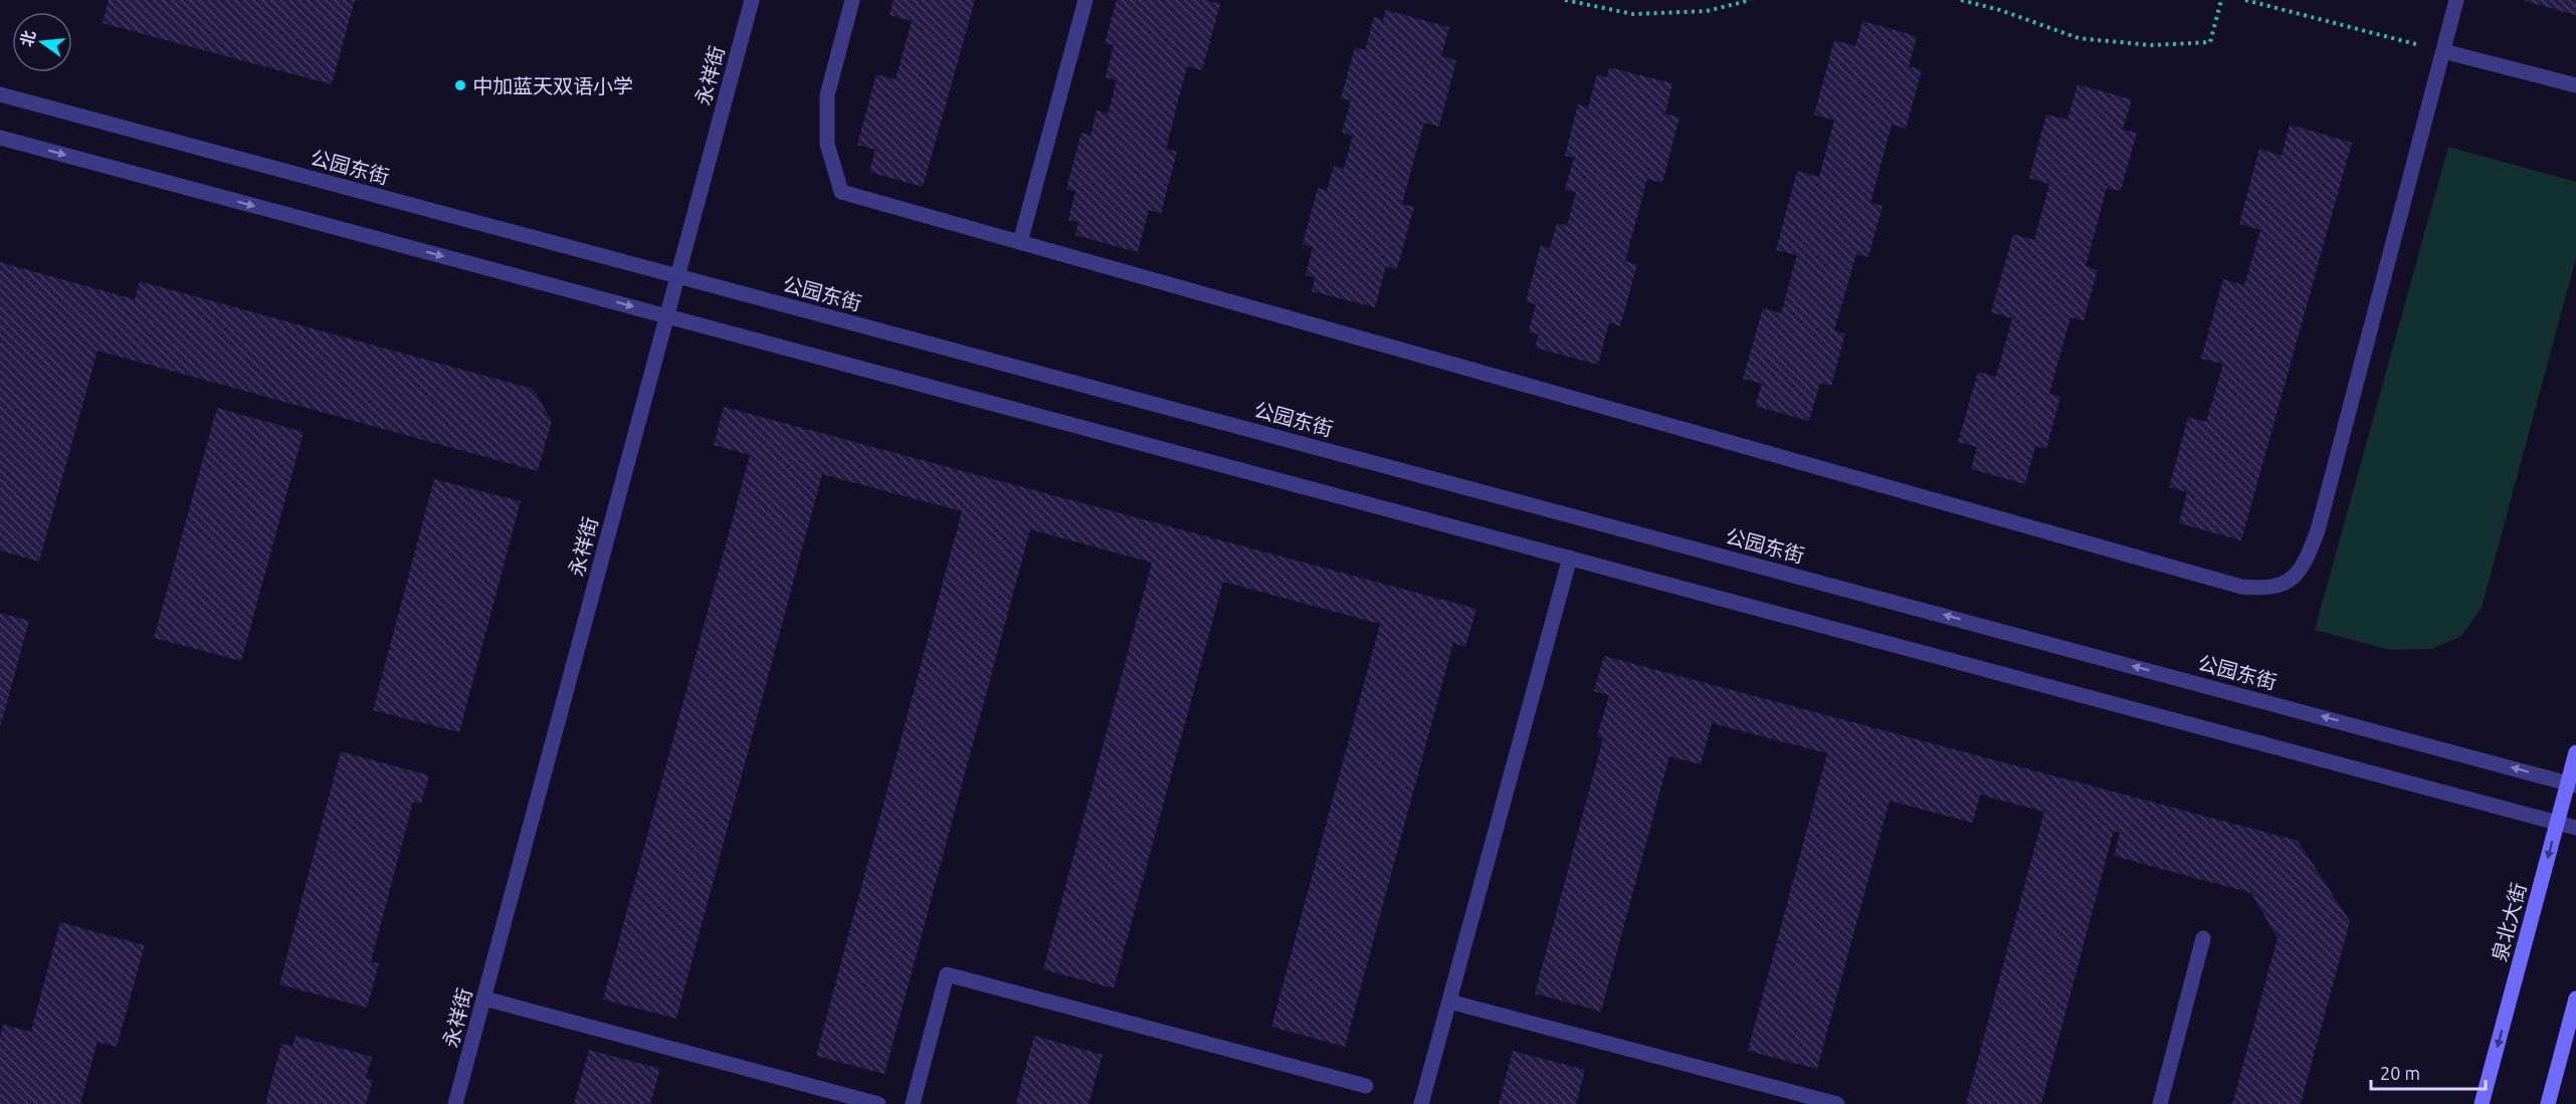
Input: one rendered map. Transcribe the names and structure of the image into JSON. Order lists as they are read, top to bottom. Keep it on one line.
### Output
{"streets":{"main road":["泉北大街"],"street":["永祥街","公园东街"]},"crossings":[["永祥街","公园东街"],["公园东街","泉北大街"]],"places":["中加蓝天双语小学"],"scale_bar":"20 m","north":"left"}
